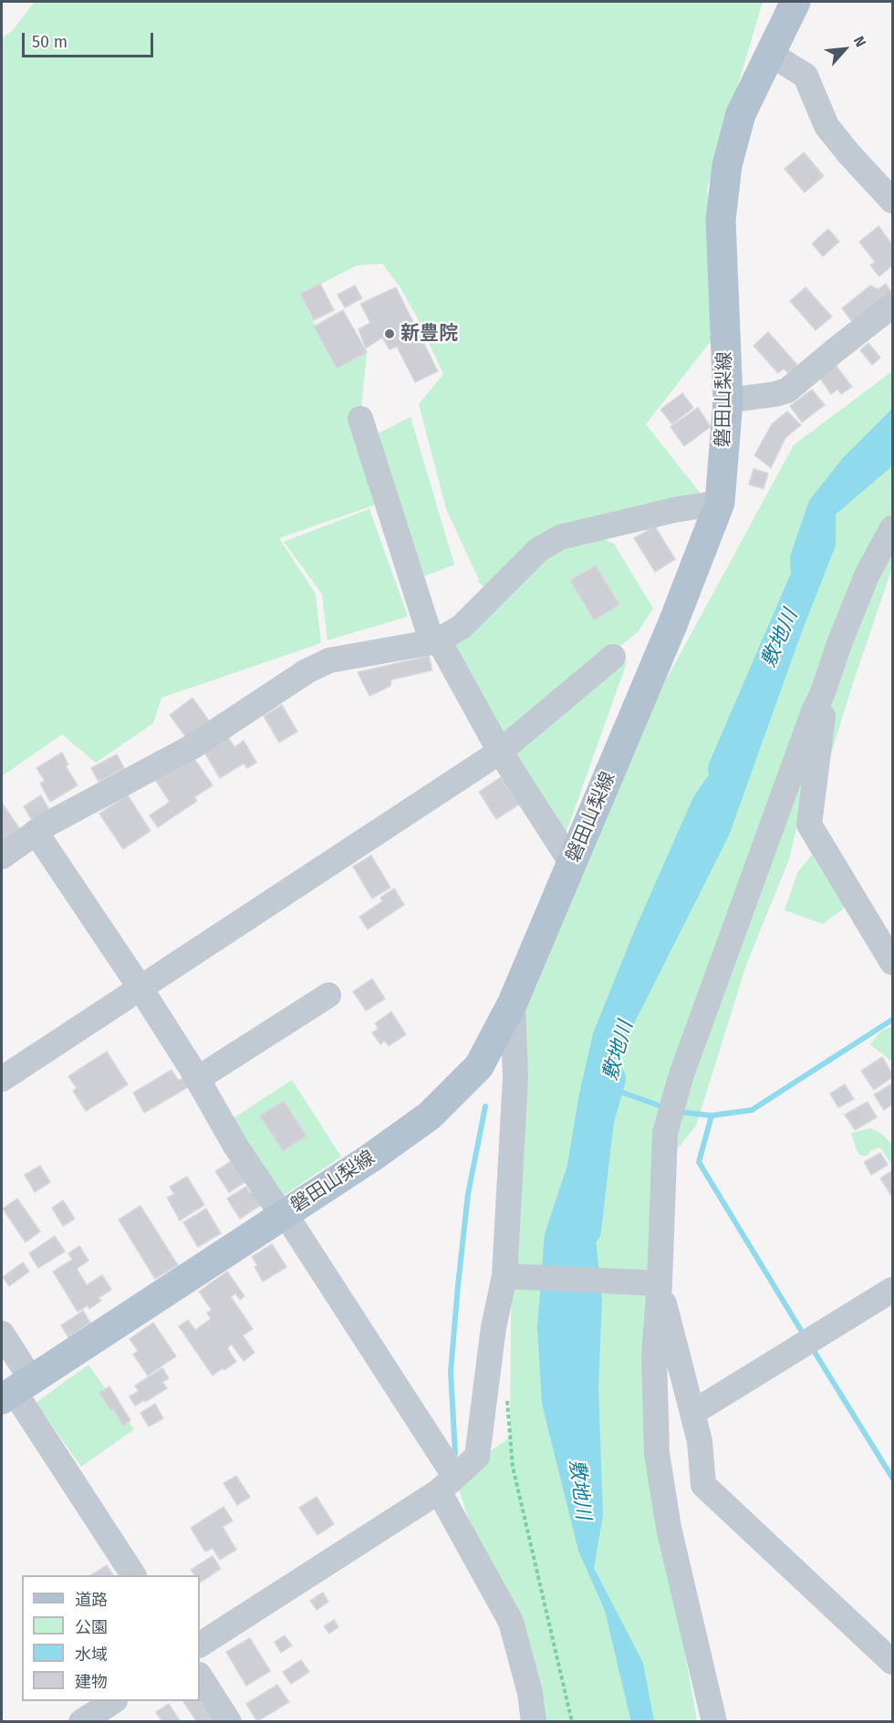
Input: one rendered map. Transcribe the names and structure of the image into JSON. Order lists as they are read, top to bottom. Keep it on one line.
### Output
{"streets":{"main road":["磐田山梨線"]},"water":["敷地川"],"places":["新豊院"],"legend":["道路","公園","水域","建物"],"scale_bar":"50 m","north":"top right"}
